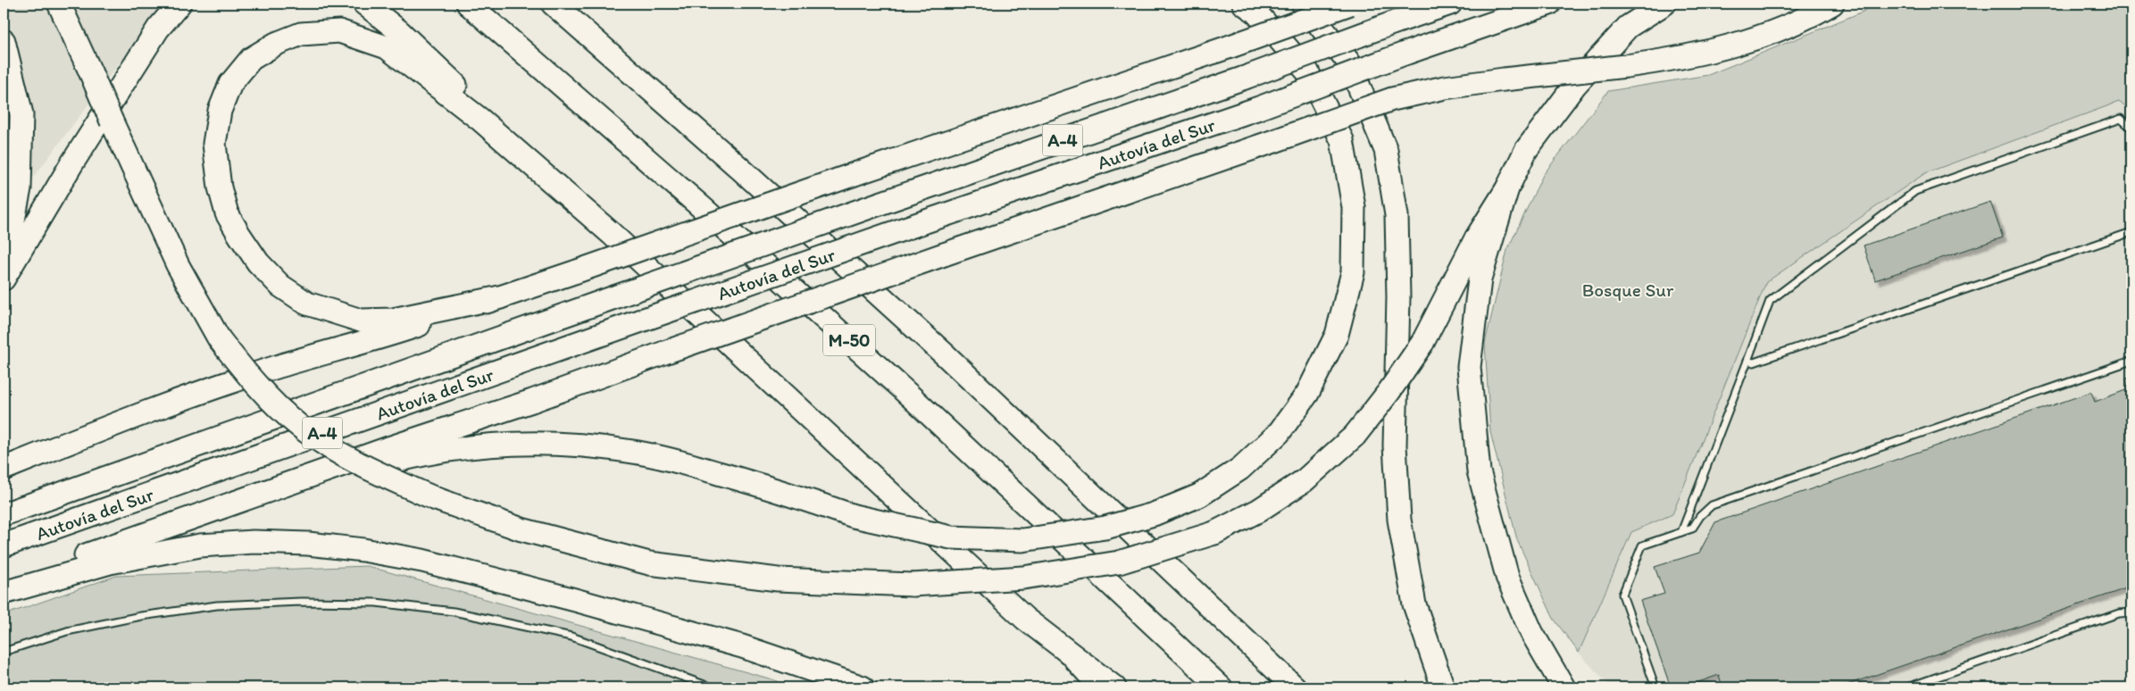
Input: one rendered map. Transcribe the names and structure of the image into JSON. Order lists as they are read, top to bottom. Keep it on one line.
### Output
{"streets":{"highway":["A-4","Autovía del Sur","M-50"]},"parks":["Bosque Sur"]}
